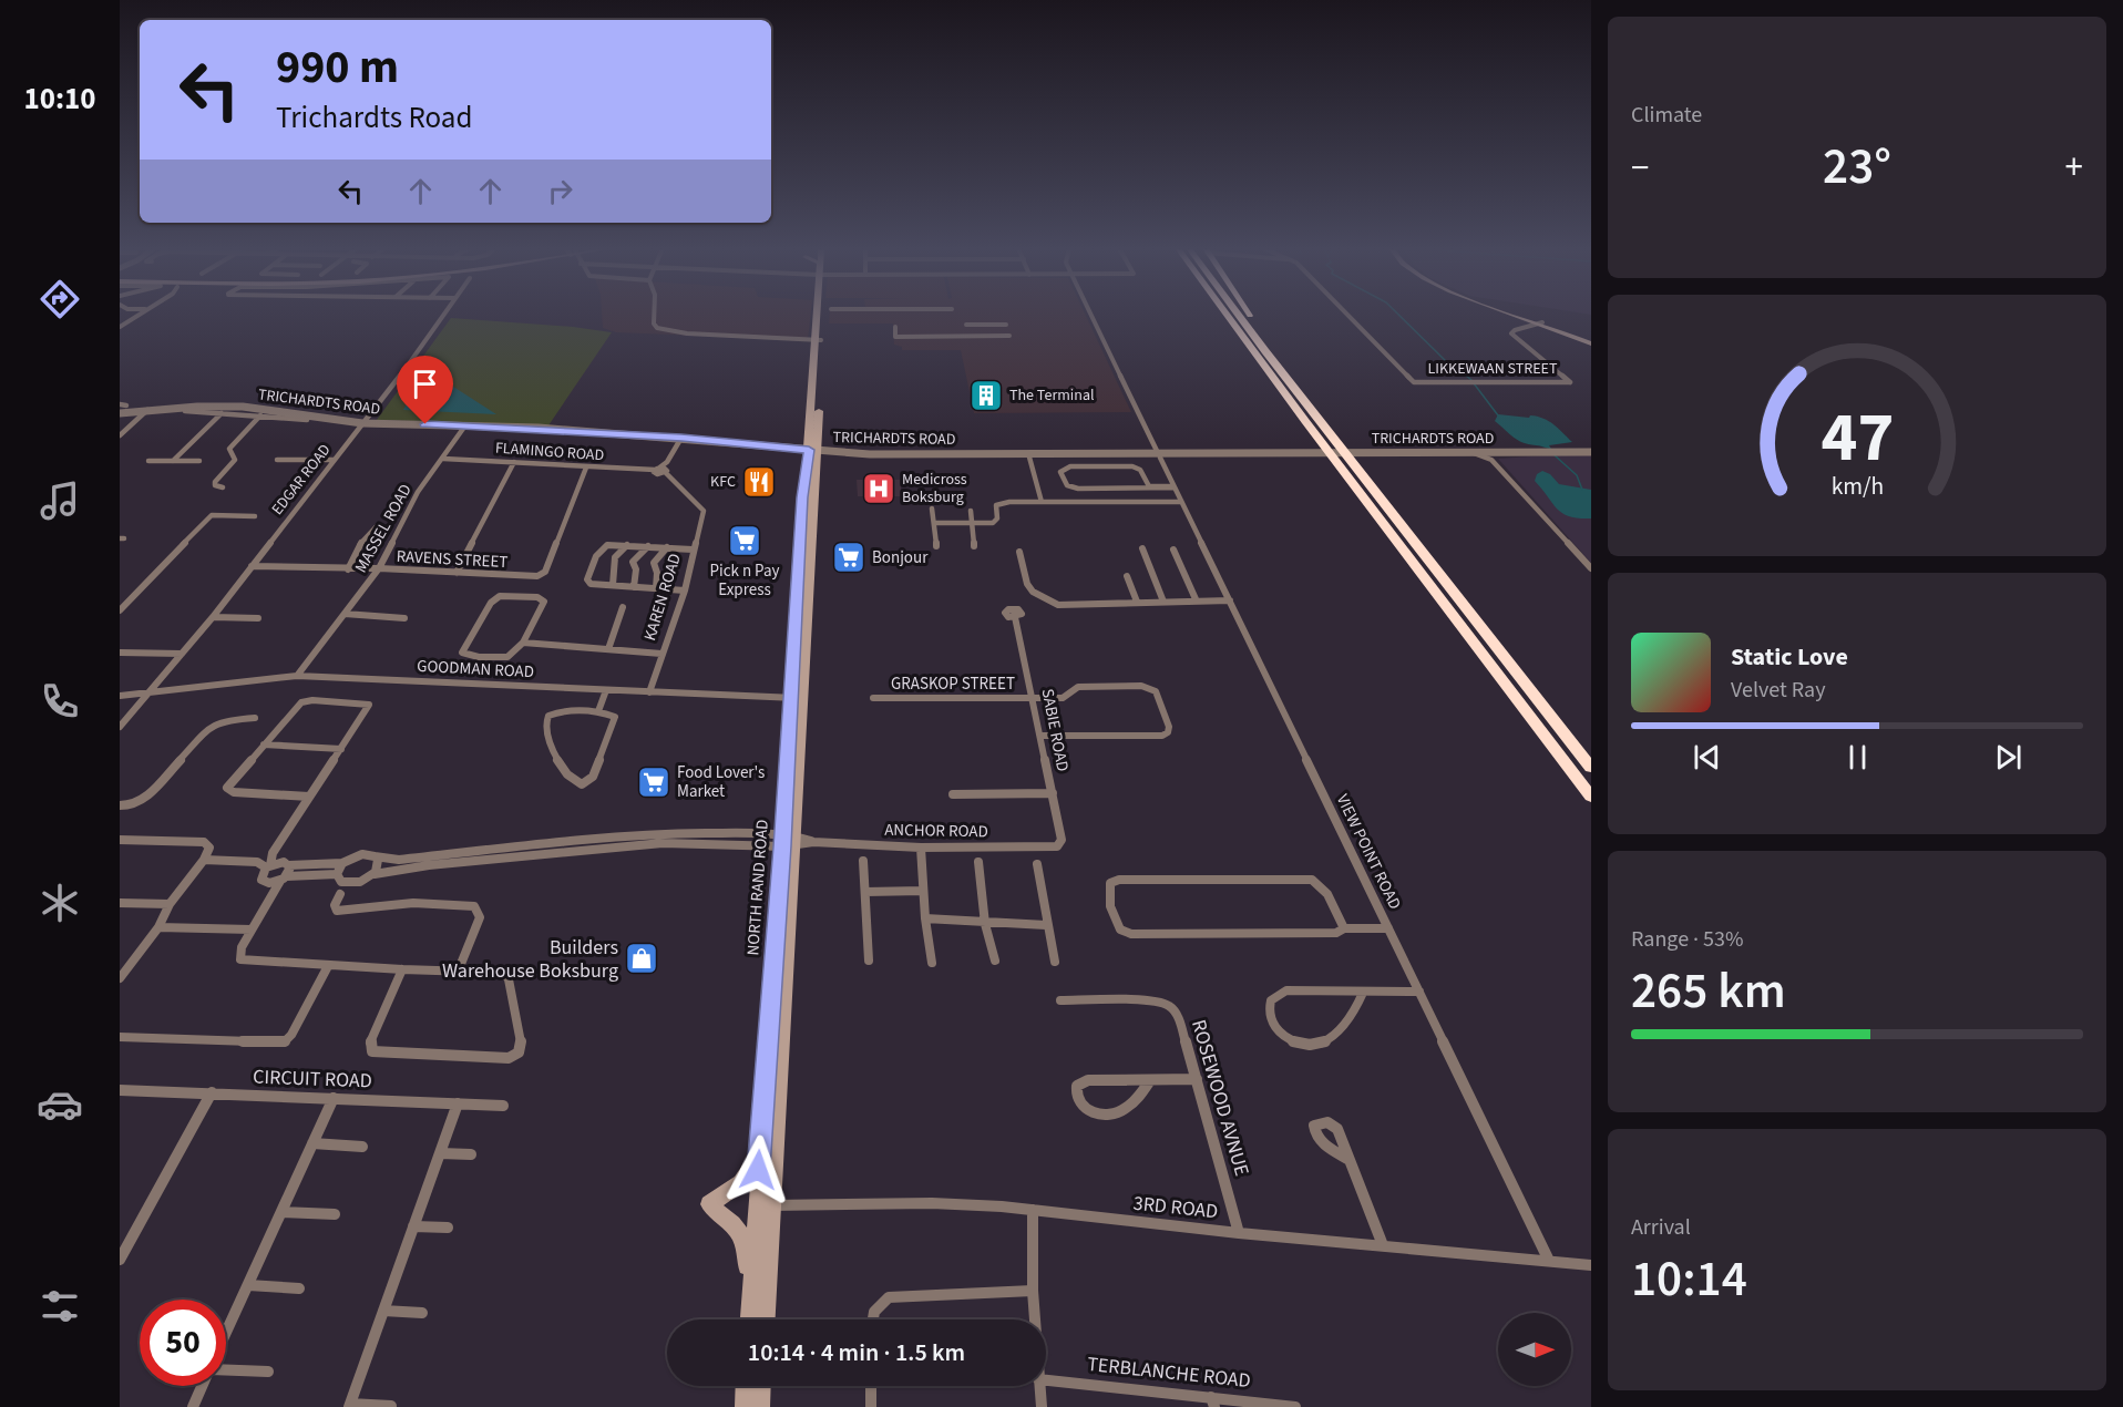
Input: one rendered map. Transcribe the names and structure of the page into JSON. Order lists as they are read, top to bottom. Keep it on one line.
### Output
{"streets":{"main road":["NORTH RAND ROAD"],"street":["LIKKEWAAN STREET","TRICHARDTS ROAD","FLAMINGO ROAD","EDGAR ROAD","MASSEL ROAD","RAVENS STREET","KAREN ROAD","GOODMAN ROAD","GRASKOP STREET","SABIE ROAD","ANCHOR ROAD","VIEW POINT ROAD","CIRCUIT ROAD","ROSEWOOD AVNUE","3RD ROAD","TERBLANCHE ROAD"]},"crossings":[["TRICHARDTS ROAD","EDGAR ROAD"],["TRICHARDTS ROAD","MASSEL ROAD"],["TRICHARDTS ROAD","VIEW POINT ROAD"],["TRICHARDTS ROAD","NORTH RAND ROAD"],["FLAMINGO ROAD","MASSEL ROAD"],["FLAMINGO ROAD","RAVENS STREET"],["FLAMINGO ROAD","KAREN ROAD"],["EDGAR ROAD","RAVENS STREET"],["EDGAR ROAD","GOODMAN ROAD"],["MASSEL ROAD","RAVENS STREET"],["MASSEL ROAD","GOODMAN ROAD"],["KAREN ROAD","GOODMAN ROAD"],["GOODMAN ROAD","NORTH RAND ROAD"],["GRASKOP STREET","SABIE ROAD"],["SABIE ROAD","ANCHOR ROAD"],["ANCHOR ROAD","NORTH RAND ROAD"],["VIEW POINT ROAD","3RD ROAD"],["NORTH RAND ROAD","3RD ROAD"],["ROSEWOOD AVNUE","3RD ROAD"]],"places":{"building":["The Terminal"],"restaurant":["KFC"],"hospital":["Medicross Boksburg"],"supermarket":["Pick n Pay Express","Bonjour","Food Lover's Market"],"shop":["Builders Warehouse Boksburg"]},"north":"right","page":{"tabs":"10:10","tile":["Climate",["Range · 53%","265 km"],["Arrival","10:14"]],"turn":["990 m","Trichardts Road"],"heat":["−","23°","+"],"song":["Static Love","Velvet Ray"],"limit":"50","trip":"10:14 · 4 min · 1.5 km","gauge":["47","km/h"]}}
